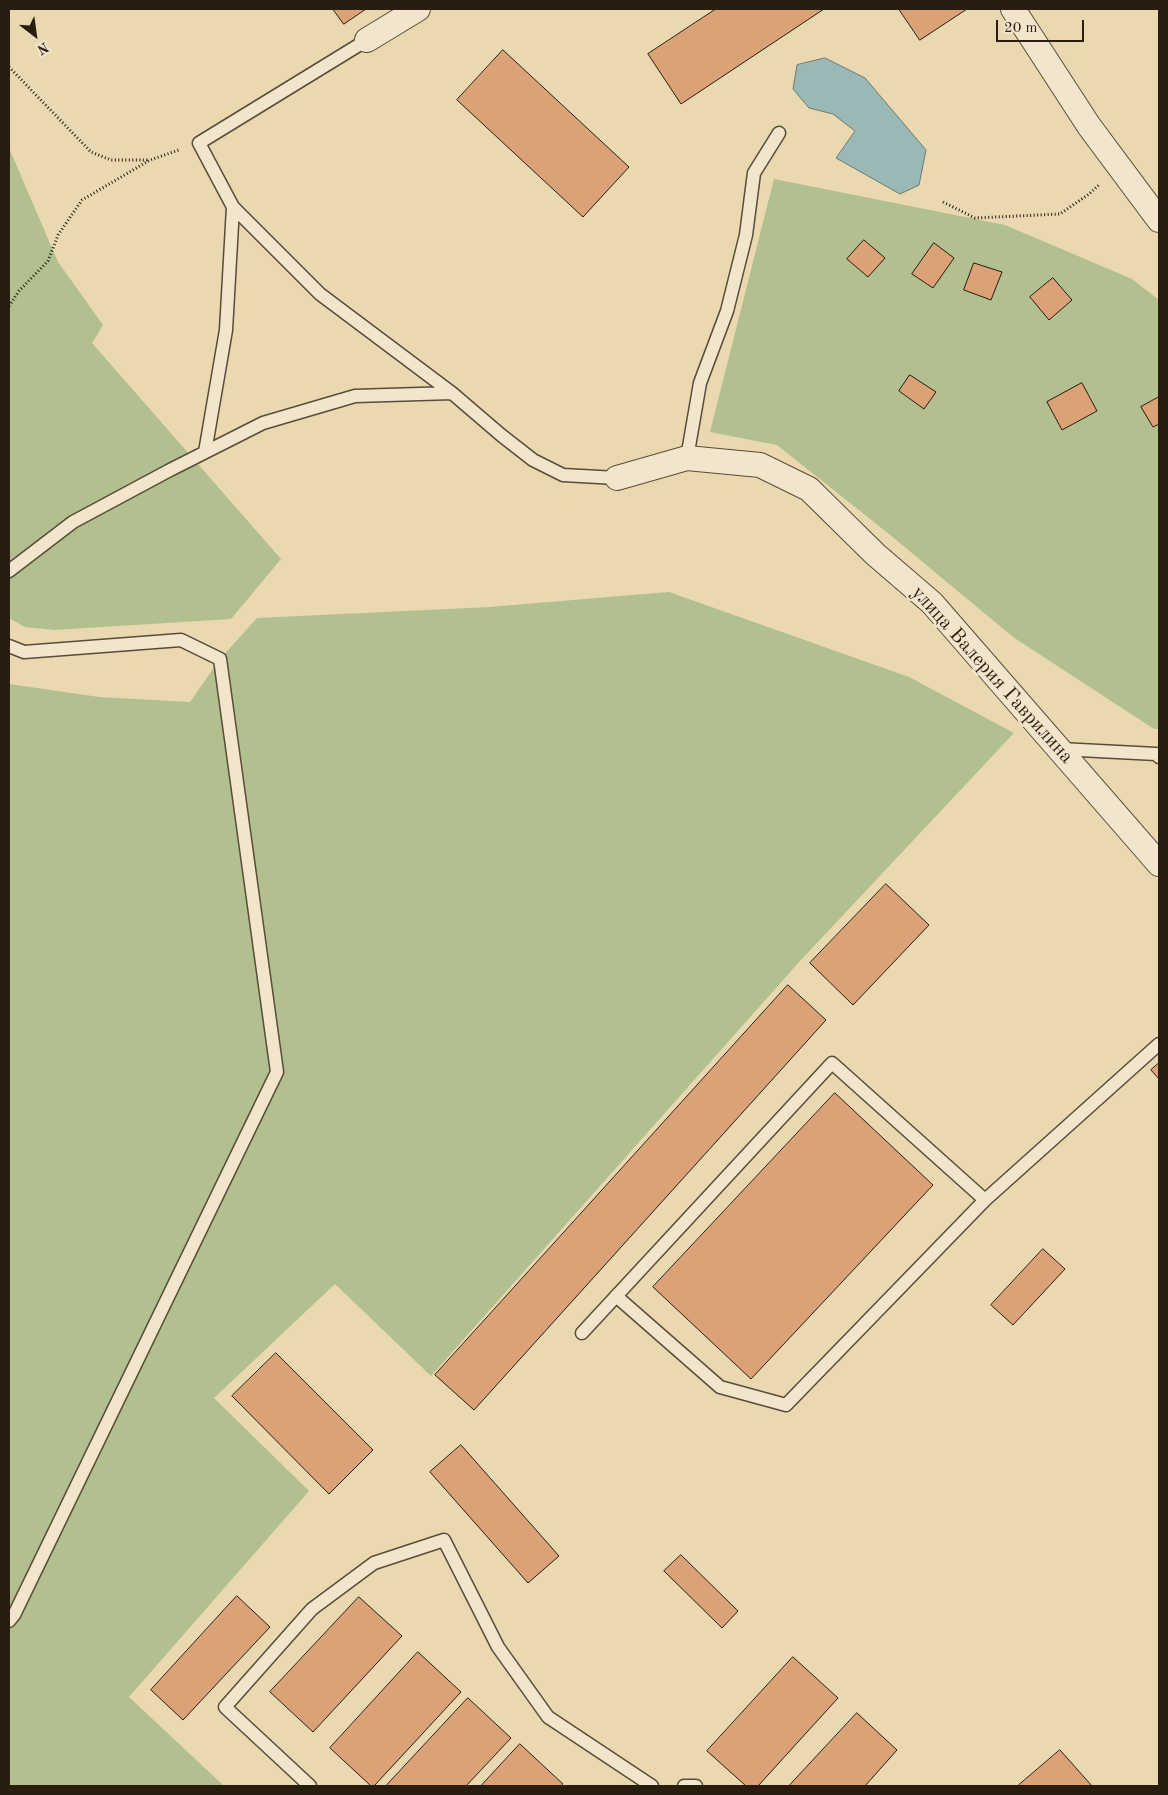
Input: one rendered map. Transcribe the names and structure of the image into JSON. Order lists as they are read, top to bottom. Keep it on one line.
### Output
{"streets":{"street":["улица Валерия Гаврилина"]},"scale_bar":"20 m","north":"bottom right"}
